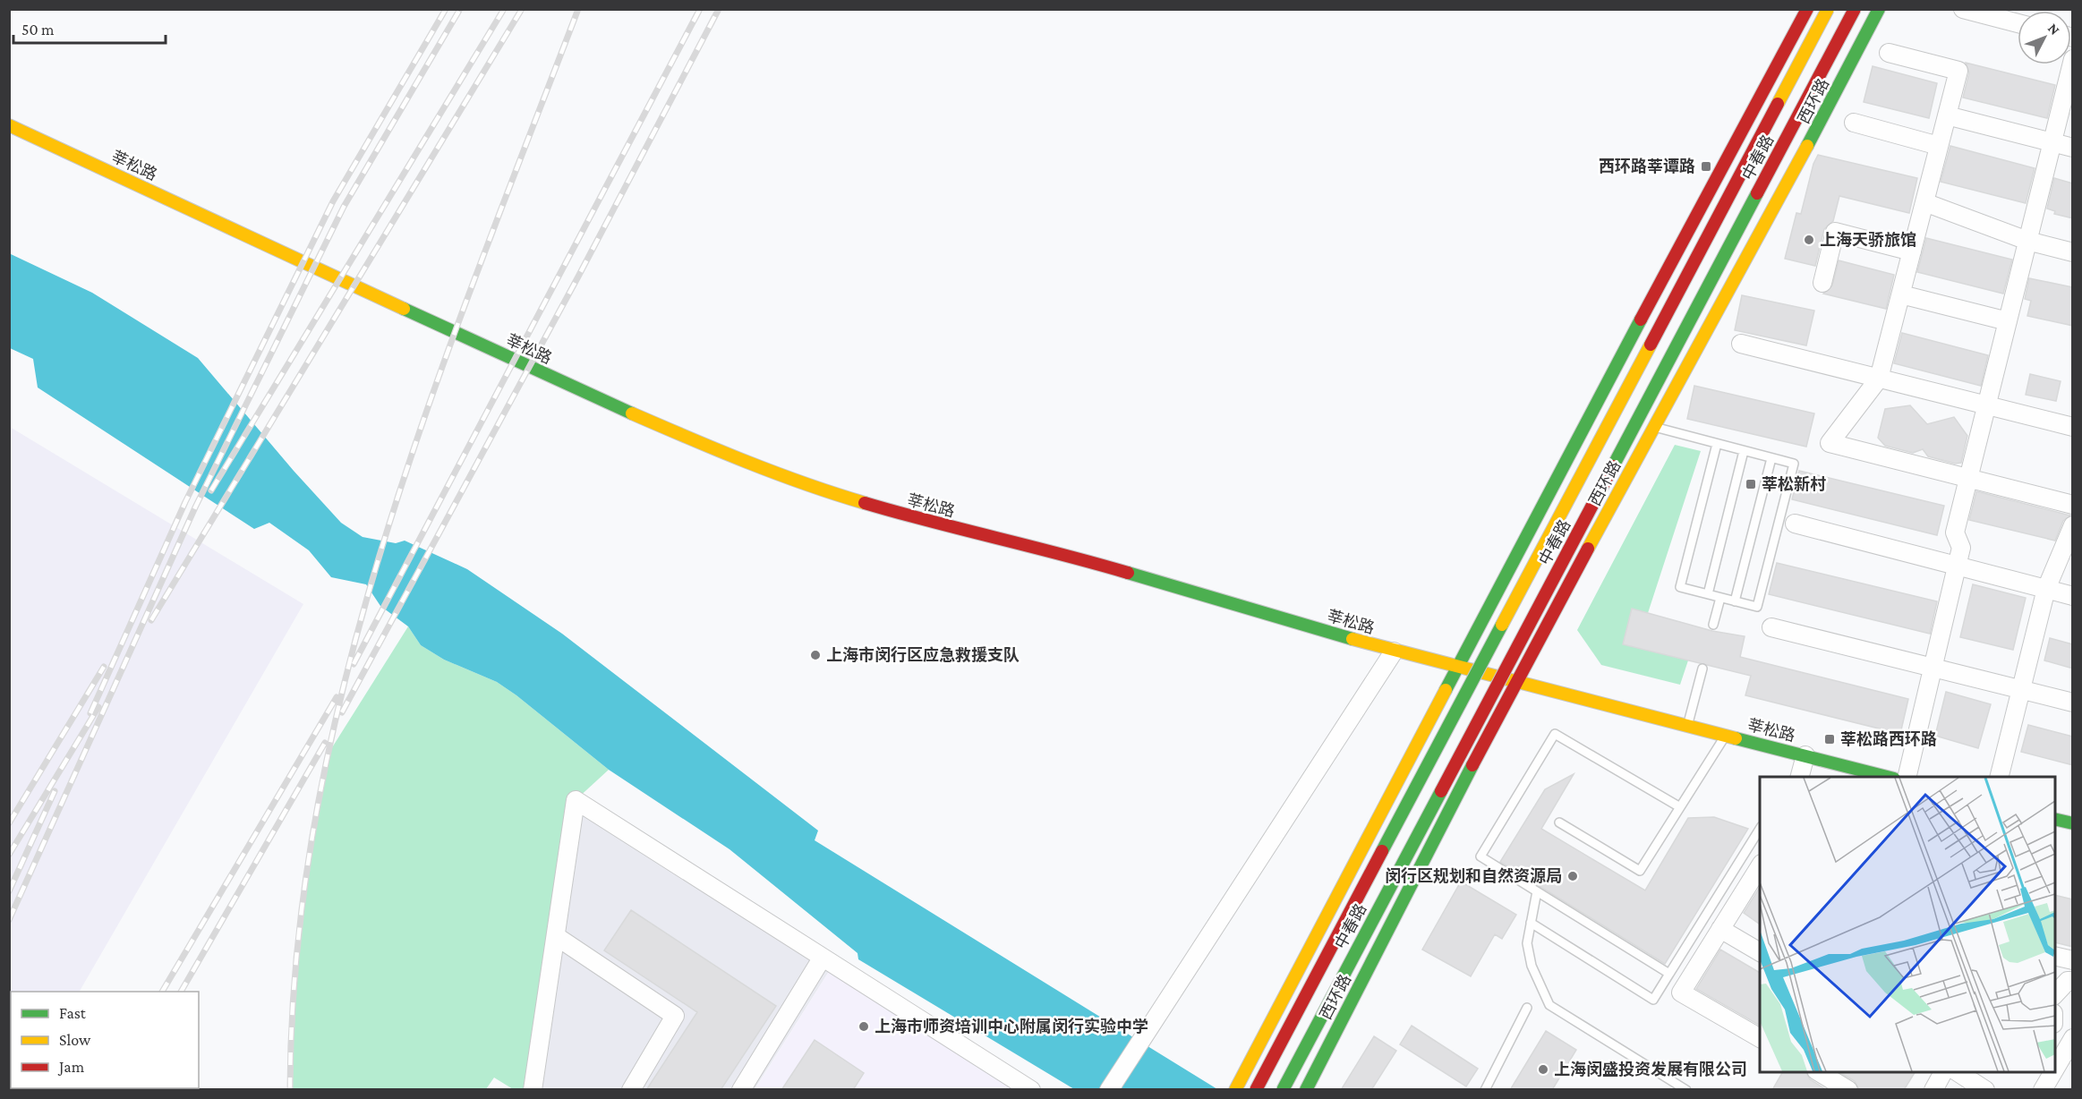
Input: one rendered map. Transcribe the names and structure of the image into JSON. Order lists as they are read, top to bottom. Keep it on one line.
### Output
{"streets":{"main road":["西环路","中春路","莘松路"]},"crossings":[["西环路","莘松路"]],"places":{"transit":["西环路莘谭路","莘松新村","莘松路西环路"],"other":["上海天骄旅馆","上海市闵行区应急救援支队","闵行区规划和自然资源局","上海市师资培训中心附属闵行实验中学","上海闵盛投资发展有限公司"]},"legend":["Fast","Slow","Jam"],"scale_bar":"50 m","north":"top right"}
